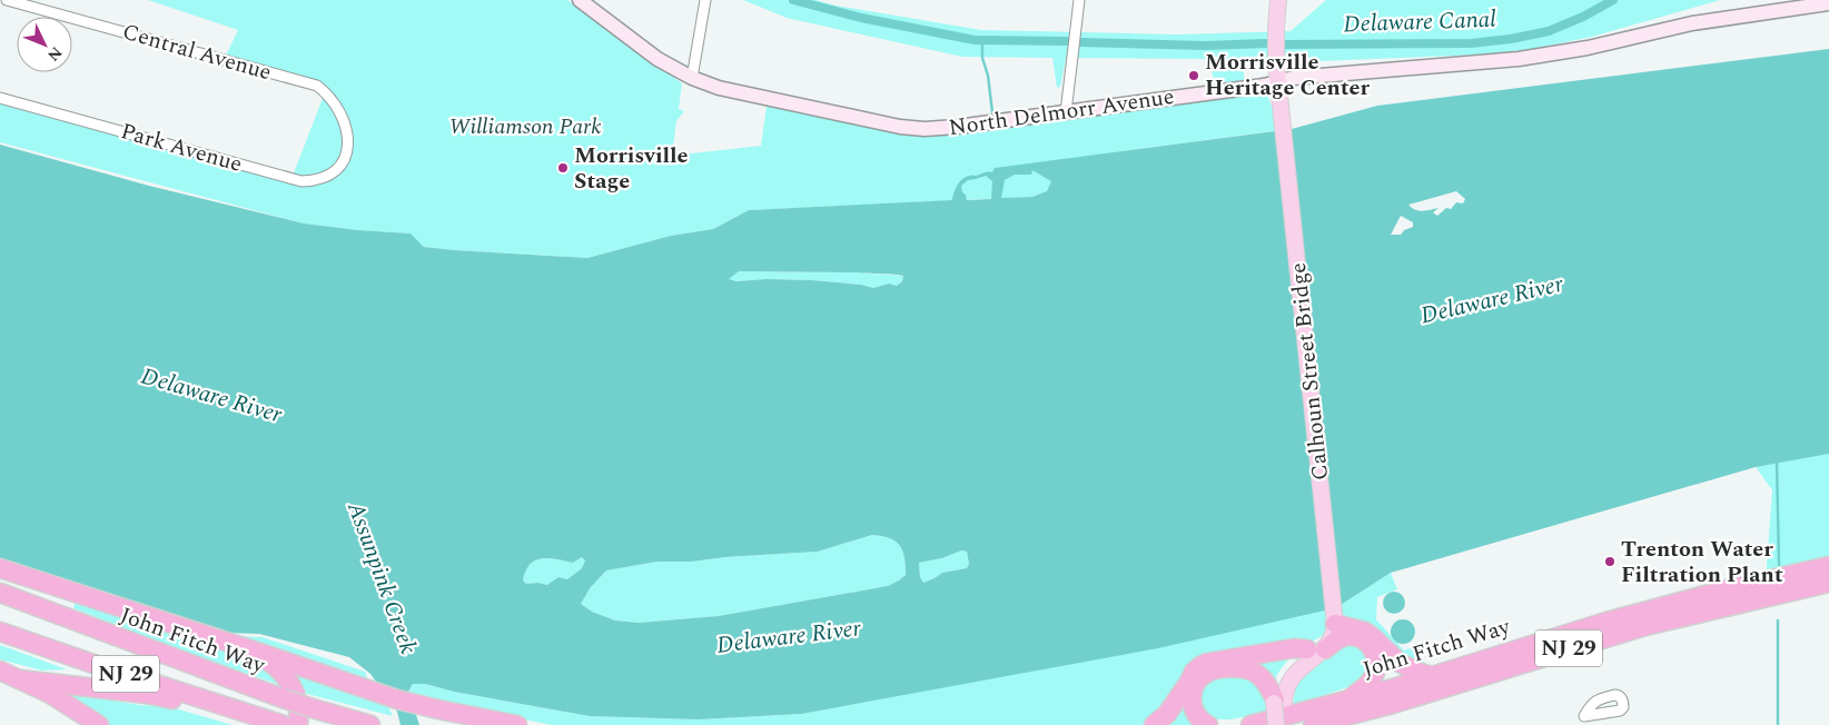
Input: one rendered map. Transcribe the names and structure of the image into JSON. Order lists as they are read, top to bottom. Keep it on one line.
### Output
{"streets":{"highway":["John Fitch Way","NJ 29"],"main road":["North Delmorr Avenue","Calhoun Street Bridge"],"street":["Central Avenue","Park Avenue"]},"crossings":[["Central Avenue","Park Avenue"],["North Delmorr Avenue","Calhoun Street Bridge"]],"water":["Delaware Canal","Delaware River","Assunpink Creek"],"parks":["Williamson Park"],"places":["Morrisville Heritage Center","Morrisville Stage","Trenton Water Filtration Plant"],"north":"bottom right"}
